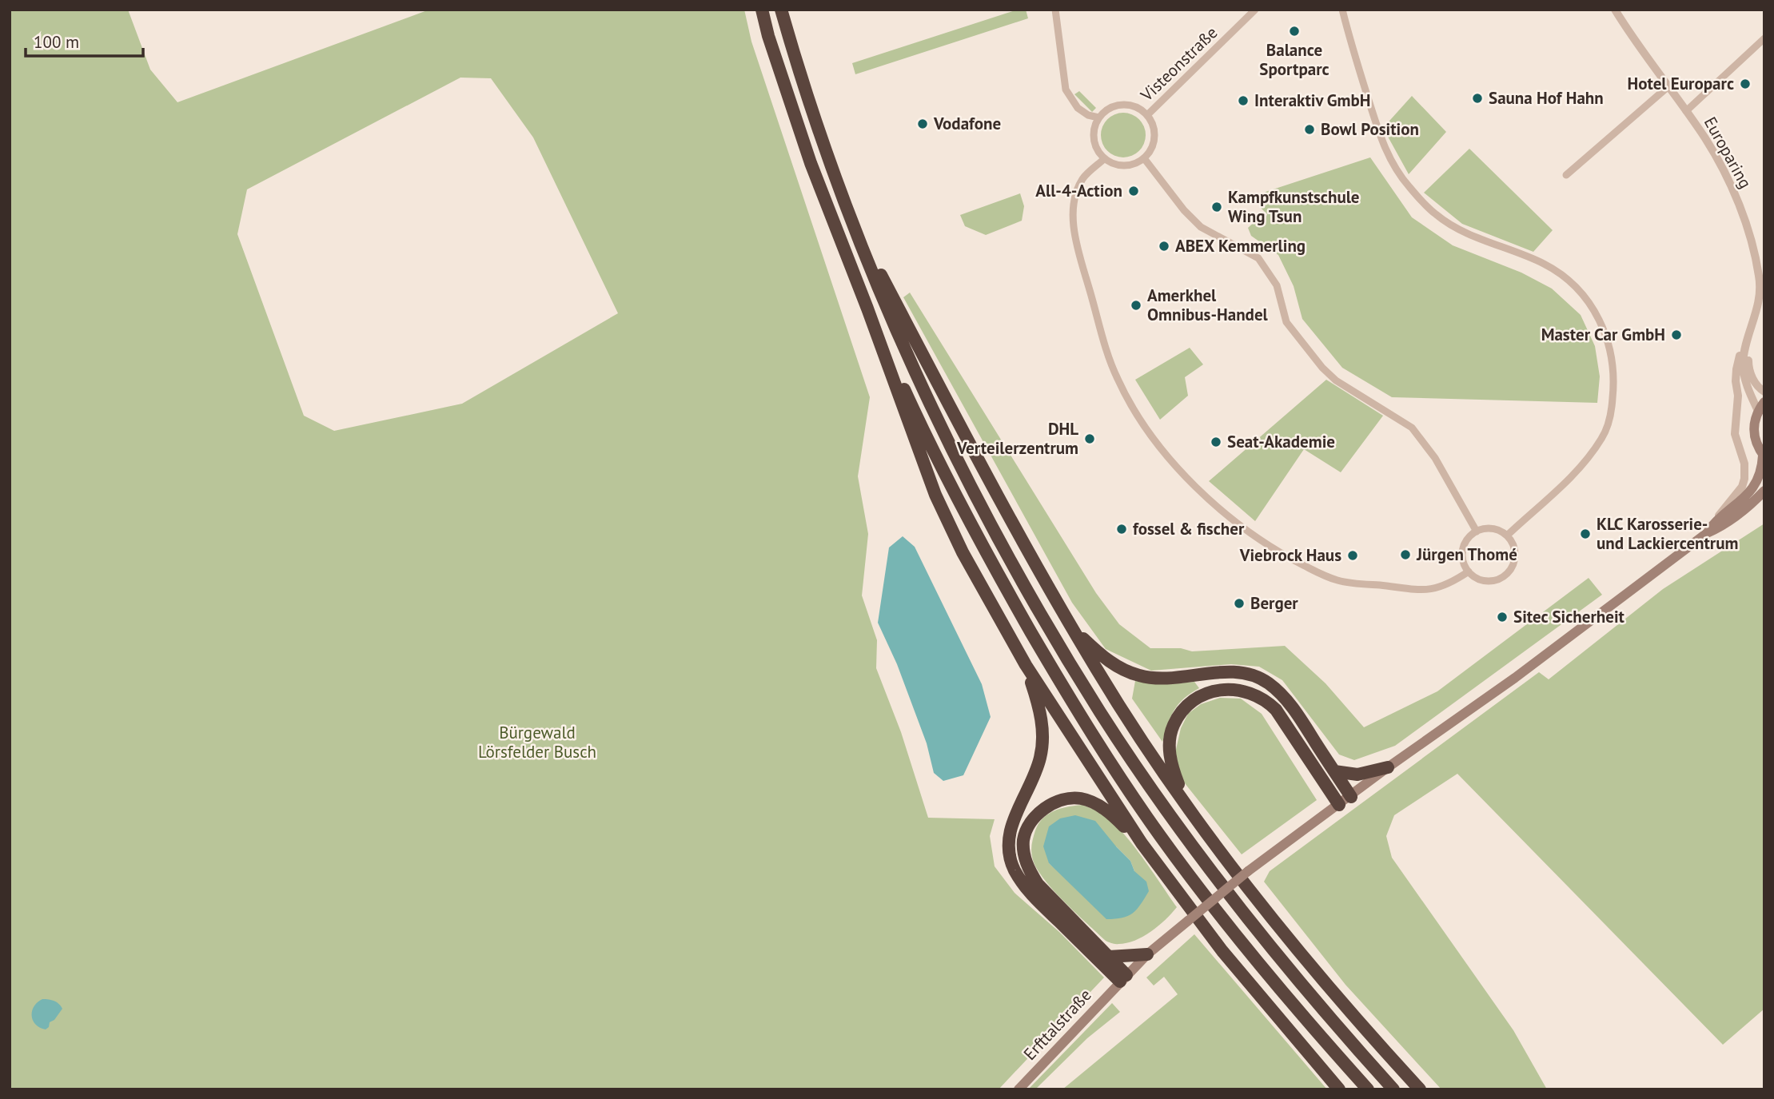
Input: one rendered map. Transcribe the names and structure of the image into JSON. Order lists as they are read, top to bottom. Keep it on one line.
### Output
{"streets":{"main road":["Erfttalstraße"],"street":["Visteonstraße","Europaring"]},"parks":["Bürgewald Lörsfelder Busch"],"places":["Balance Sportparc","Hotel Europarc","Sauna Hof Hahn","Interaktiv GmbH","Vodafone","Bowl Position","All-4-Action","Kampfkunstschule Wing Tsun","ABEX Kemmerling","Amerkhel Omnibus-Handel","Master Car GmbH","DHL Verteilerzentrum","Seat-Akademie","fossel & fischer","KLC Karosserie- und Lackiercentrum","Jürgen Thomé","Viebrock Haus","Berger","Sitec Sicherheit"],"scale_bar":"100 m"}
